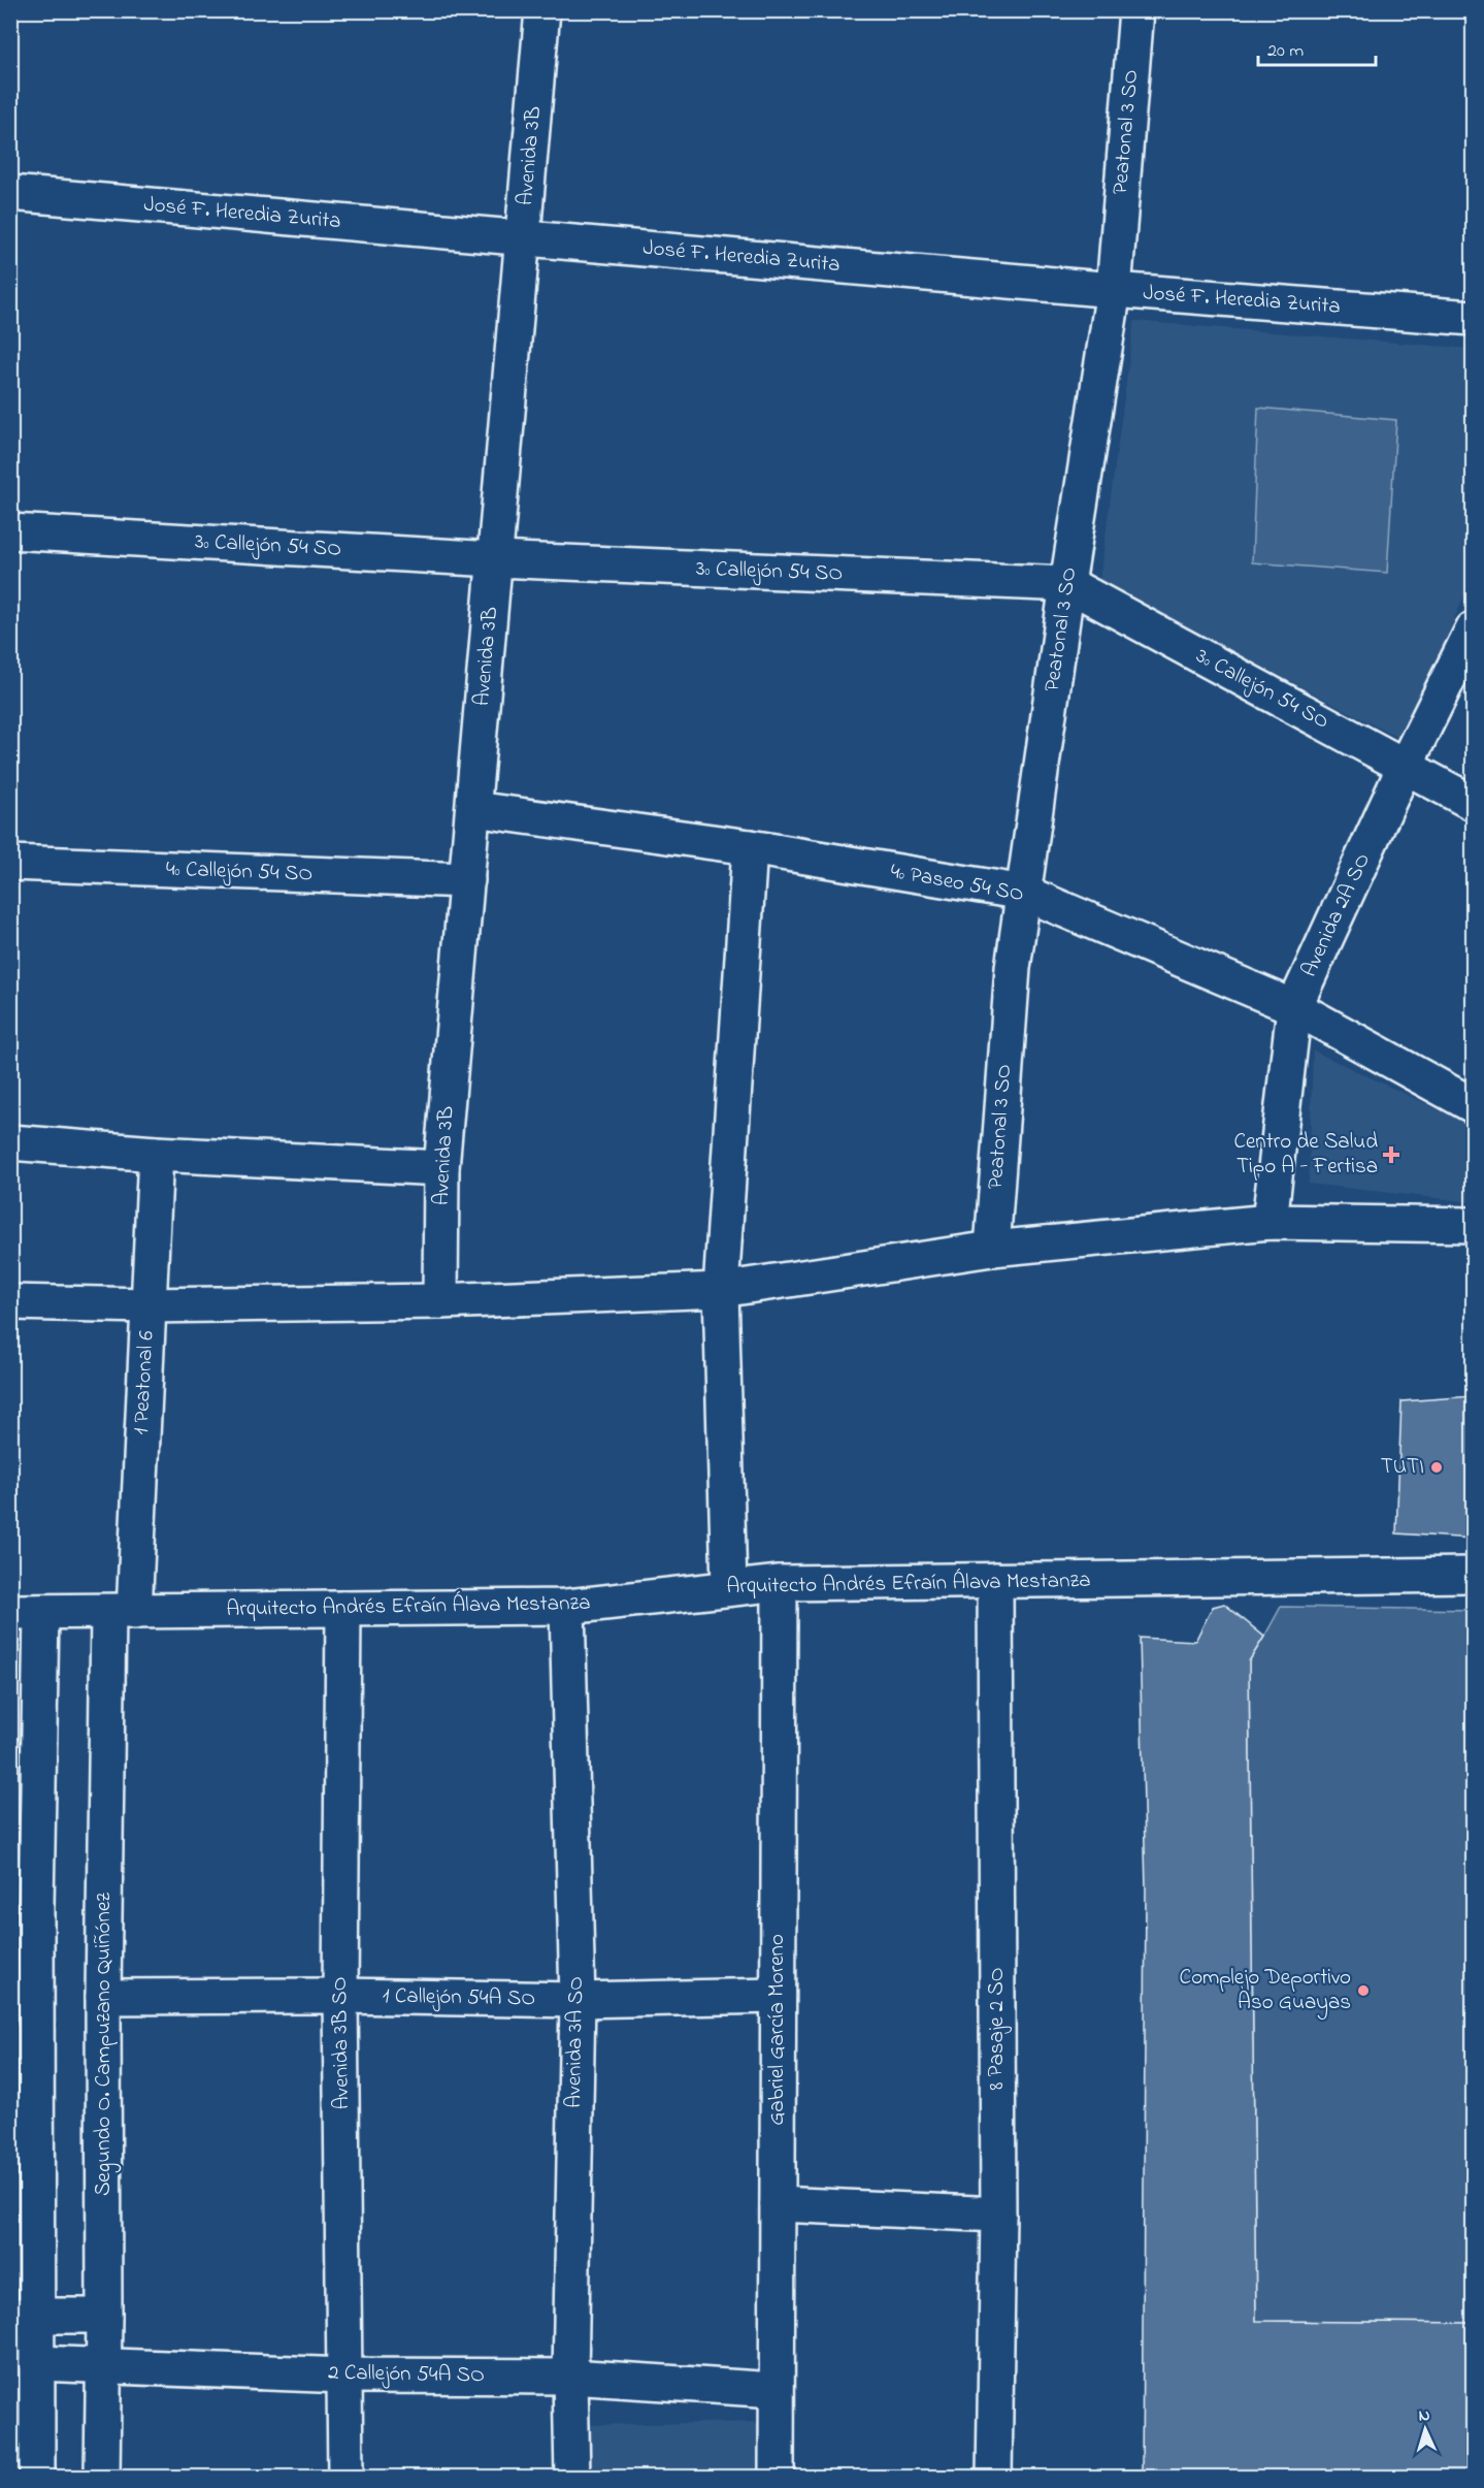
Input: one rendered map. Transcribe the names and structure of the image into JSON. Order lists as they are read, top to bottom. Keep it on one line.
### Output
{"streets":{"street":["Peatonal 3 SO","Avenida 3B","José F. Heredia Zurita","3º Callejón 54 SO","4º Callejón 54 SO","4º Paseo 54 SO","Avenida 2A SO","1 Peatonal 6","Arquitecto Andrés Efraín Álava Mestanza","1 Callejón 54A SO","8 Pasaje 2 SO","Gabriel García Moreno","Avenida 3A SO","Avenida 3B SO","Segundo O. Campuzano Quiñónez","2 Callejón 54A SO"]},"crossings":[["Peatonal 3 SO","José F. Heredia Zurita"],["Peatonal 3 SO","3º Callejón 54 SO"],["Peatonal 3 SO","4º Paseo 54 SO"],["Avenida 3B","José F. Heredia Zurita"],["Avenida 3B","3º Callejón 54 SO"],["Avenida 3B","4º Callejón 54 SO"],["Avenida 3B","4º Paseo 54 SO"],["3º Callejón 54 SO","Avenida 2A SO"],["4º Paseo 54 SO","Avenida 2A SO"],["1 Peatonal 6","Arquitecto Andrés Efraín Álava Mestanza"],["1 Peatonal 6","Segundo O. Campuzano Quiñónez"],["Arquitecto Andrés Efraín Álava Mestanza","8 Pasaje 2 SO"],["Arquitecto Andrés Efraín Álava Mestanza","Gabriel García Moreno"],["Arquitecto Andrés Efraín Álava Mestanza","Avenida 3A SO"],["Arquitecto Andrés Efraín Álava Mestanza","Avenida 3B SO"],["Arquitecto Andrés Efraín Álava Mestanza","Segundo O. Campuzano Quiñónez"],["1 Callejón 54A SO","Gabriel García Moreno"],["1 Callejón 54A SO","Avenida 3A SO"],["1 Callejón 54A SO","Avenida 3B SO"],["1 Callejón 54A SO","Segundo O. Campuzano Quiñónez"],["Gabriel García Moreno","2 Callejón 54A SO"],["Avenida 3A SO","2 Callejón 54A SO"],["Avenida 3B SO","2 Callejón 54A SO"],["Segundo O. Campuzano Quiñónez","2 Callejón 54A SO"]],"places":{"health":["Centro de Salud Tipo A - Fertisa"],"other":["TUTI","Complejo Deportivo Aso Guayas"]},"scale_bar":"20 m","north":"top"}
